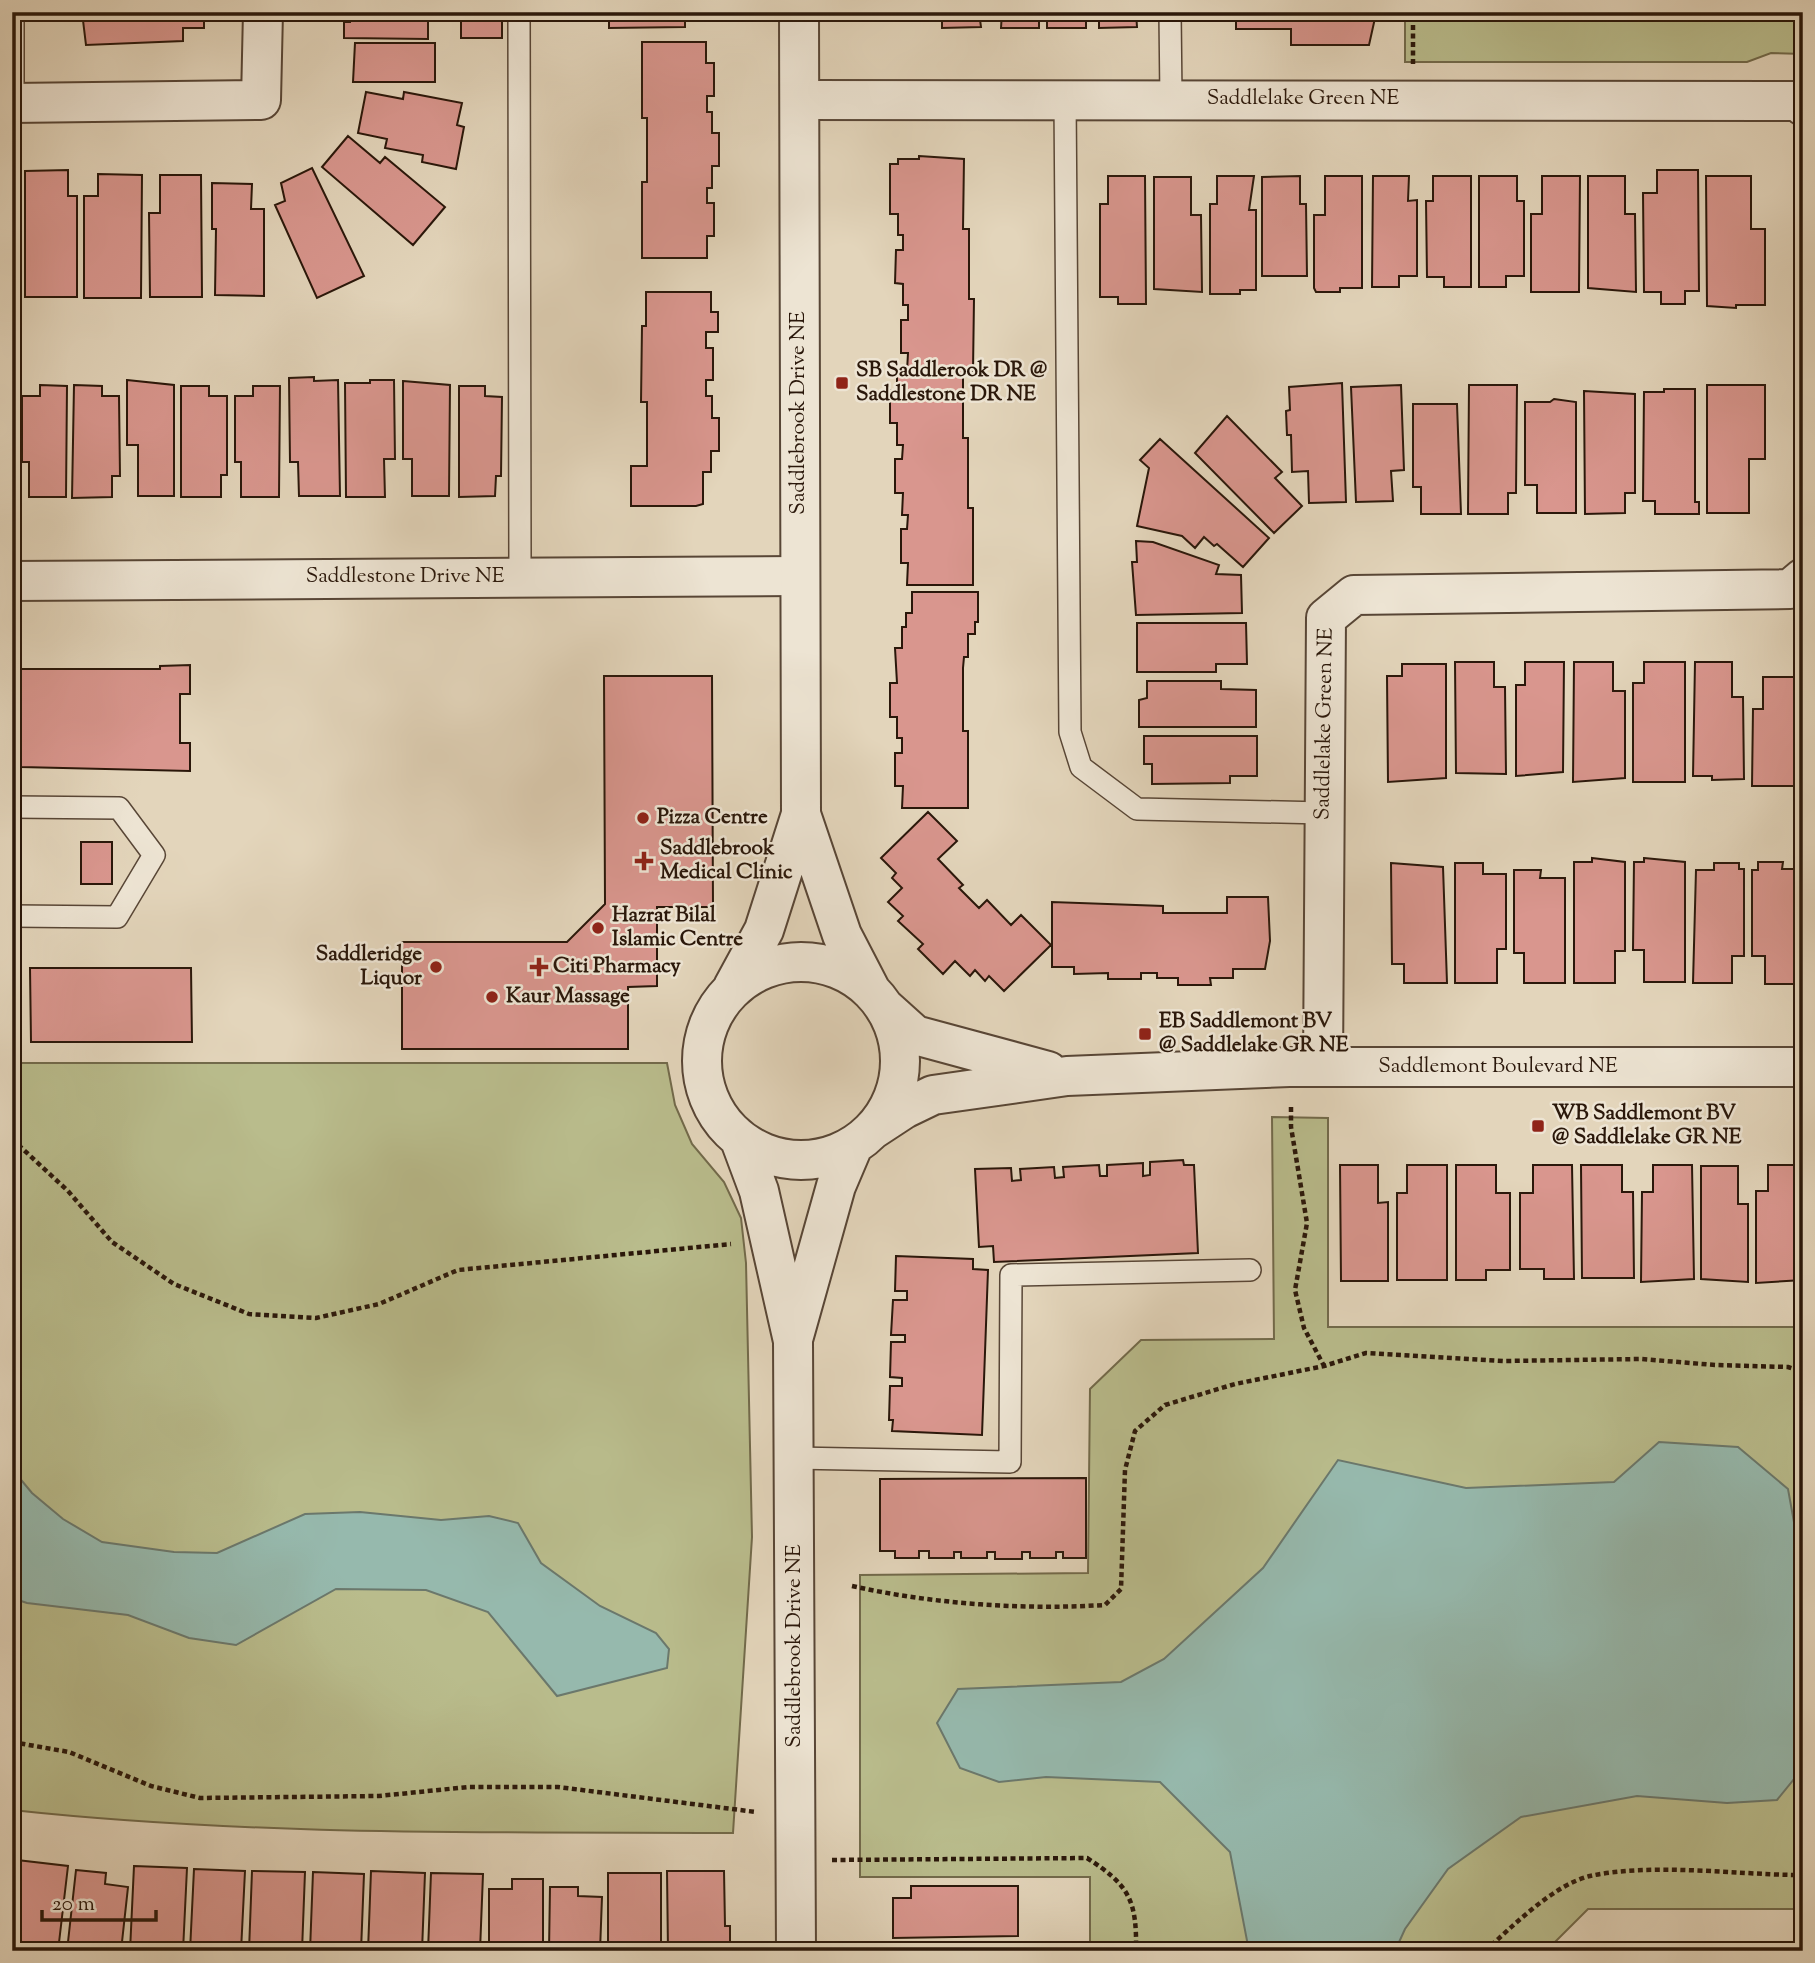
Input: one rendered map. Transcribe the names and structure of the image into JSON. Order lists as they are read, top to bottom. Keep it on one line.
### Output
{"streets":{"street":["Saddlelake Green NE","Saddlebrook Drive NE","Saddlestone Drive NE","Saddlemont Boulevard NE"]},"crossings":[["Saddlelake Green NE","Saddlebrook Drive NE"],["Saddlelake Green NE","Saddlemont Boulevard NE"],["Saddlebrook Drive NE","Saddlestone Drive NE"],["Saddlebrook Drive NE","Saddlemont Boulevard NE"]],"places":{"transit":["SB Saddlerook DR @ Saddlestone DR NE","EB Saddlemont BV @ Saddlelake GR NE","WB Saddlemont BV @ Saddlelake GR NE"],"other":["Pizza Centre","Hazrat Bilal Islamic Centre","Saddleridge Liquor","Kaur Massage"],"health":["Saddlebrook Medical Clinic","Citi Pharmacy"]},"scale_bar":"20 m"}
